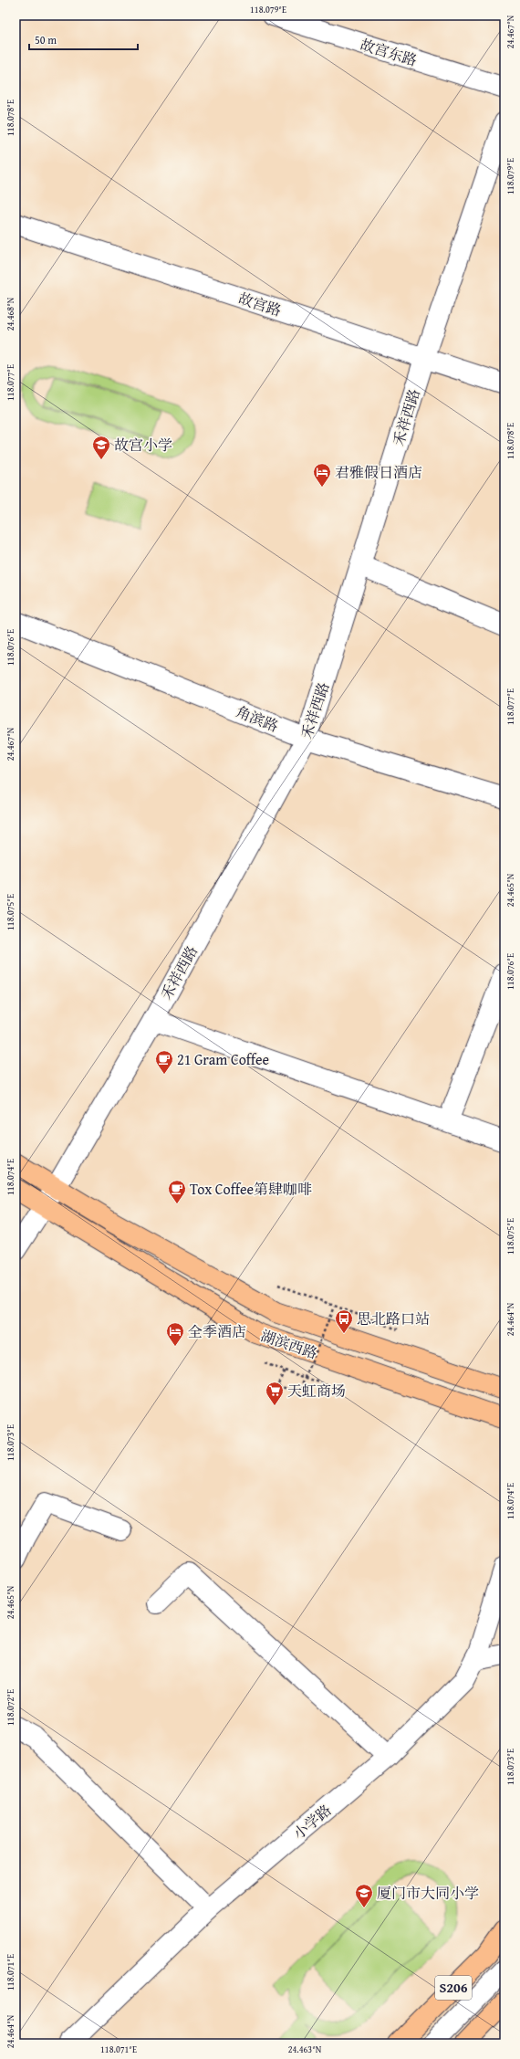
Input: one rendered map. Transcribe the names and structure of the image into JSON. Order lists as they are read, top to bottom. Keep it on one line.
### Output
{"streets":{"main road":["湖滨西路","S206"],"street":["故宫东路","故宫路","禾祥西路","角滨路","小学路"]},"crossings":[["故宫路","禾祥西路"],["禾祥西路","角滨路"],["禾祥西路","湖滨西路"]],"places":{"school or university":["故宫小学","厦门市大同小学"],"hotel":["君雅假日酒店","全季酒店"],"cafe":["21 Gram Coffee","Tox Coffee第肆咖啡"],"bus stop":["思北路口站"],"supermarket":["天虹商场"]},"scale_bar":"50 m","coordinates":["118.079°E","24.467°N","118.078°E","24.468°N","118.077°E","118.076°E","24.465°N","118.075°E","118.074°E","24.464°N","118.073°E","118.072°E","118.071°E","24.463°N"]}
